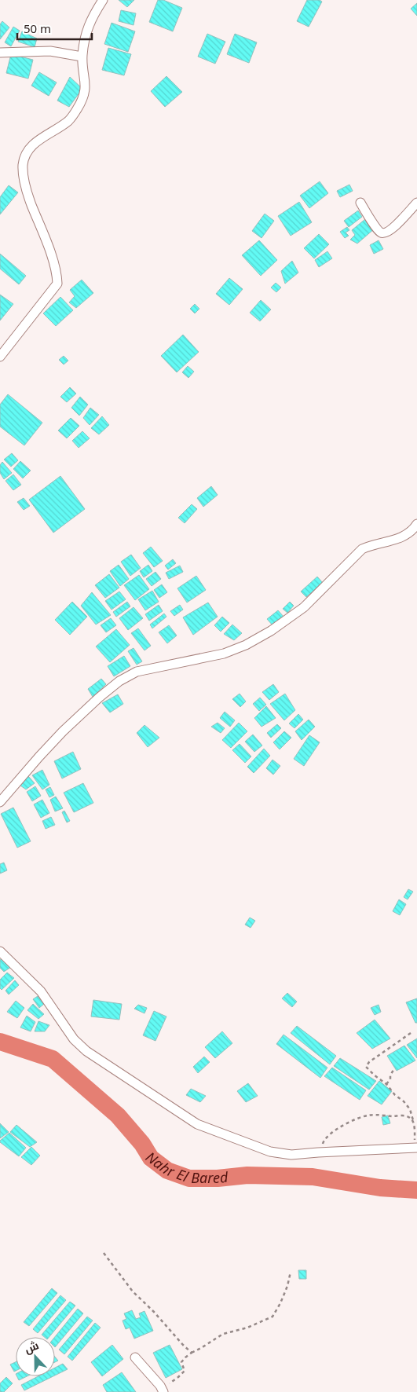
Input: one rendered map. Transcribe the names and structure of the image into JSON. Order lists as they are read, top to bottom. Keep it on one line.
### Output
{"water":["Nahr El Bared"],"scale_bar":"50 m","north":"top"}
